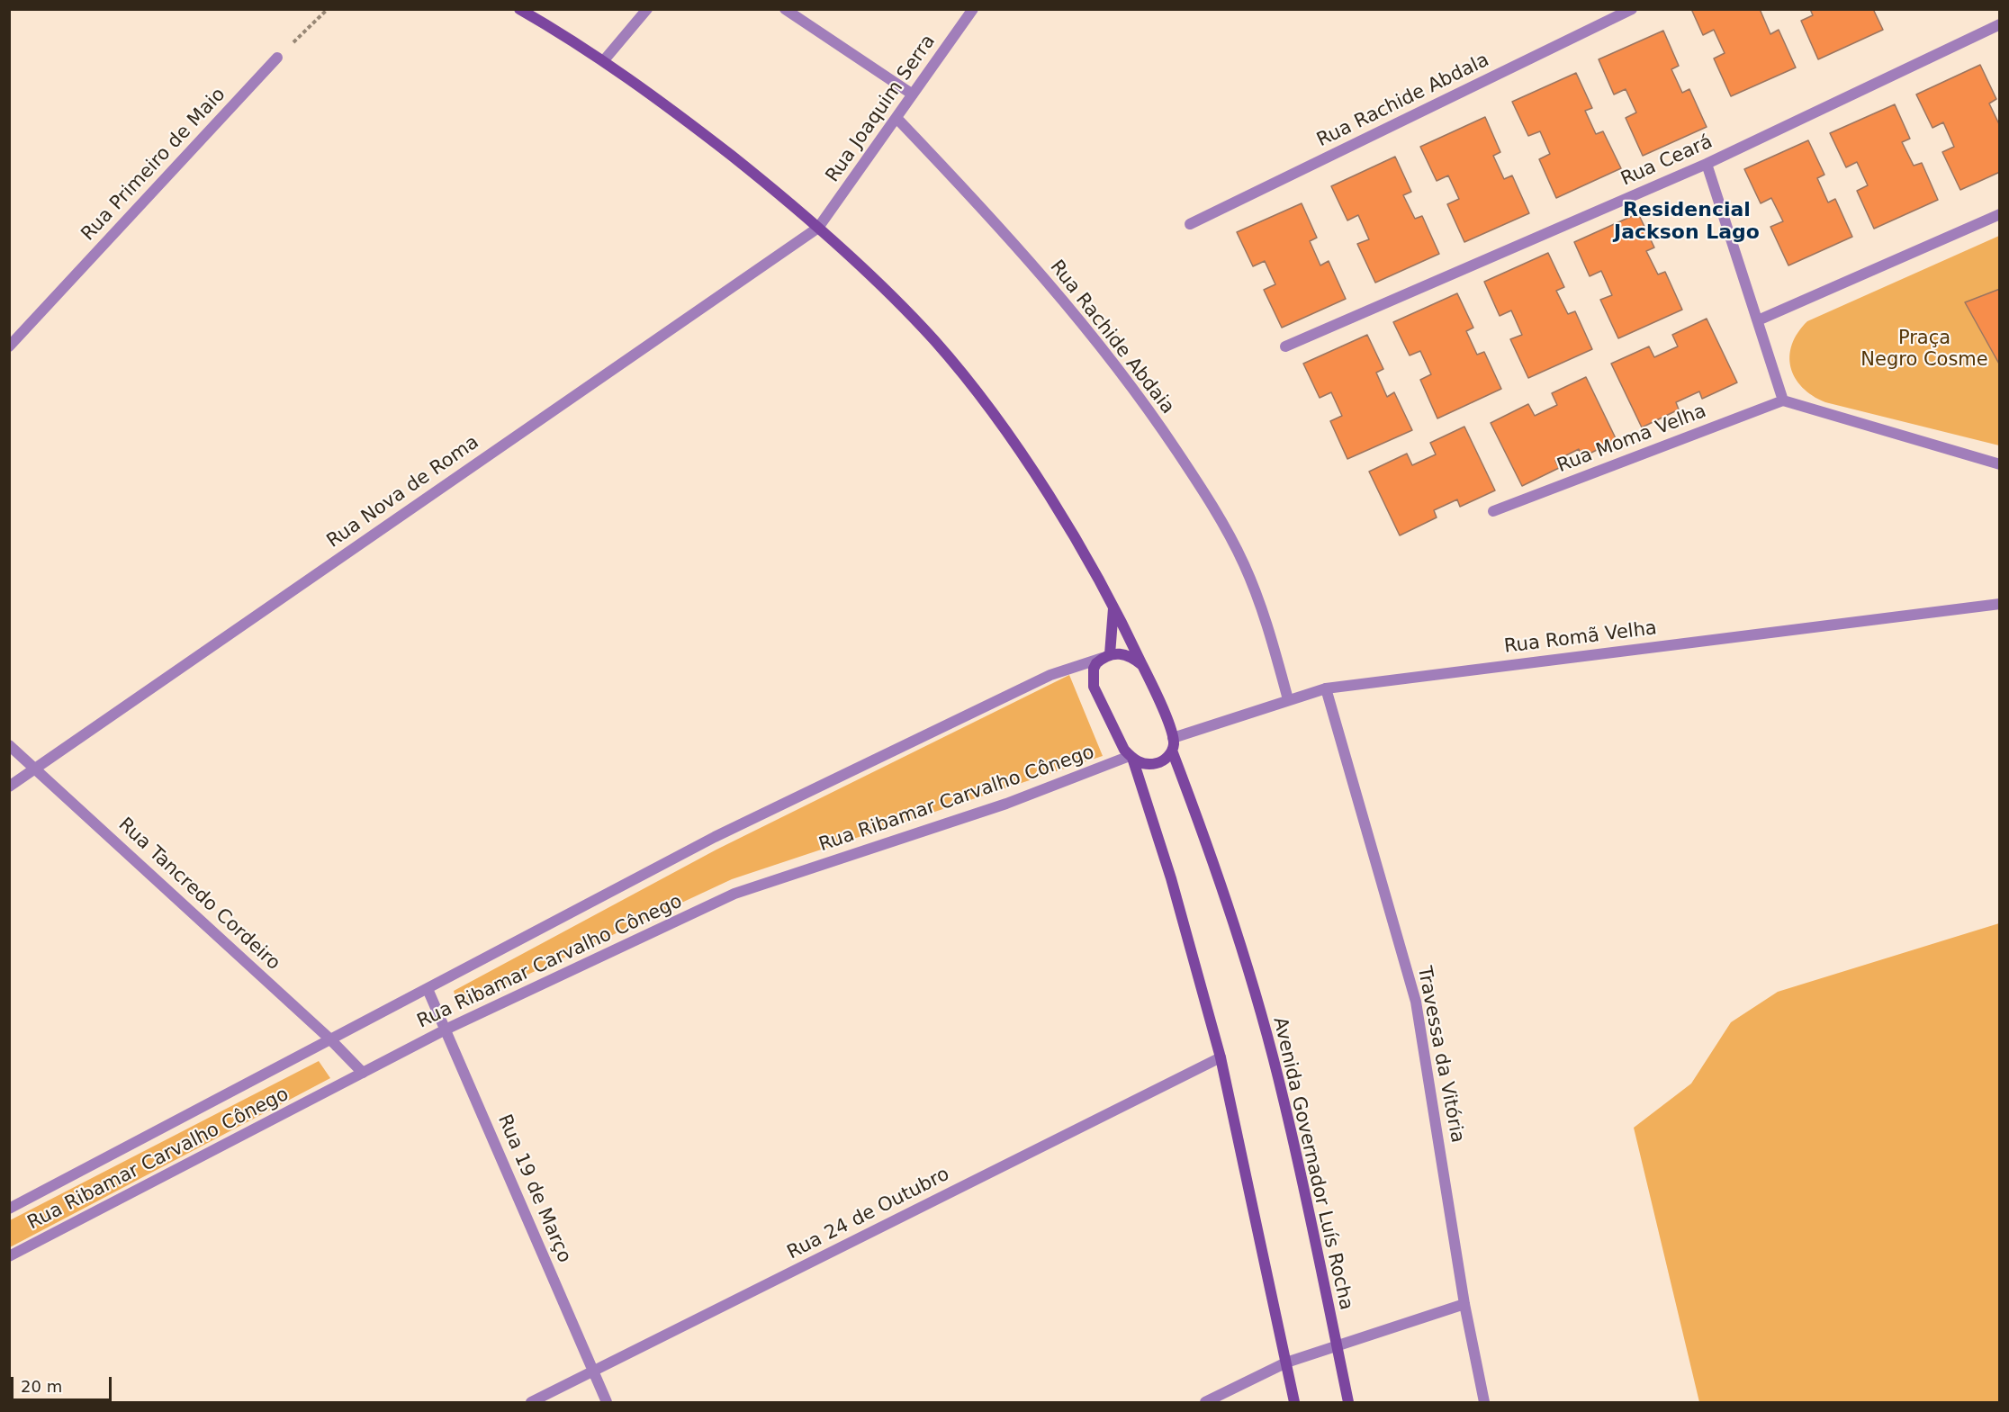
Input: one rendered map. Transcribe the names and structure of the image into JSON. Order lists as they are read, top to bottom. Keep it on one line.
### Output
{"streets":{"main road":["Avenida Governador Luís Rocha"],"street":["Rua Rachide Abdala","Rua Joaquim Serra","Rua Ceará","Rua Primeiro de Maio","Rua Rachide Abdaia","Rua Moma Velha","Rua Nova de Roma","Rua Romã Velha","Rua Ribamar Carvalho Cônego","Rua Tancredo Cordeiro","Travessa da Vitória","Rua 19 de Março","Rua 24 de Outubro"]},"crossings":[["Rua Joaquim Serra","Rua Rachide Abdaia"],["Rua Joaquim Serra","Rua Nova de Roma"],["Rua Rachide Abdaia","Rua Romã Velha"],["Rua Nova de Roma","Rua Tancredo Cordeiro"],["Rua Romã Velha","Travessa da Vitória"],["Rua Ribamar Carvalho Cônego","Rua Tancredo Cordeiro"],["Rua Ribamar Carvalho Cônego","Rua 19 de Março"],["Rua 19 de Março","Rua 24 de Outubro"]],"districts":["Residencial Jackson Lago"],"parks":["Praça Negro Cosme"],"scale_bar":"20 m"}
